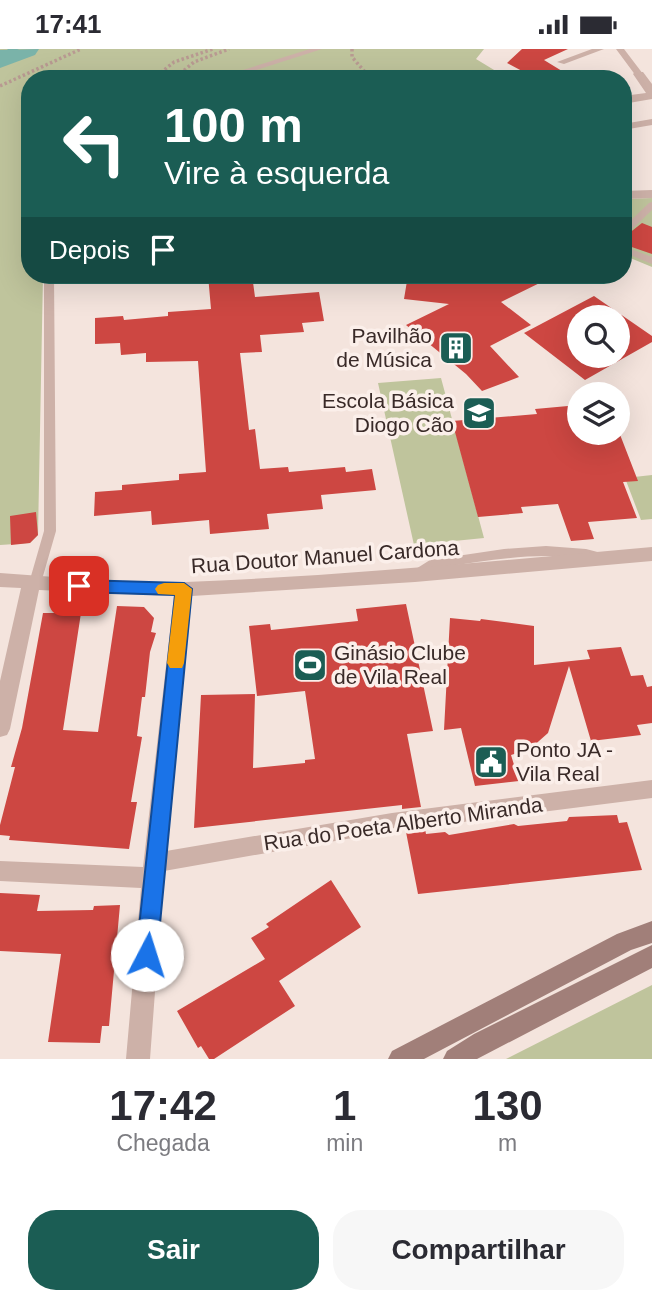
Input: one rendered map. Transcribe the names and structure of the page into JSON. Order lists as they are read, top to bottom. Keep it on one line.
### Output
{"streets":{"street":["Rua Doutor Manuel Cardona","Rua do Poeta Alberto Miranda"]},"places":{"building":["Pavilhão de Música"],"school or university":["Escola Básica Diogo Cão"],"sports":["Ginásio Clube de Vila Real"],"public building":["Ponto JA - Vila Real"]},"page":{"status":"17:41","turn":["100 m","Vire à esquerda"],"then":"Depois","eta":["17:42","Chegada","1","min","130","m"],"buttons":["Sair","Compartilhar"]}}
